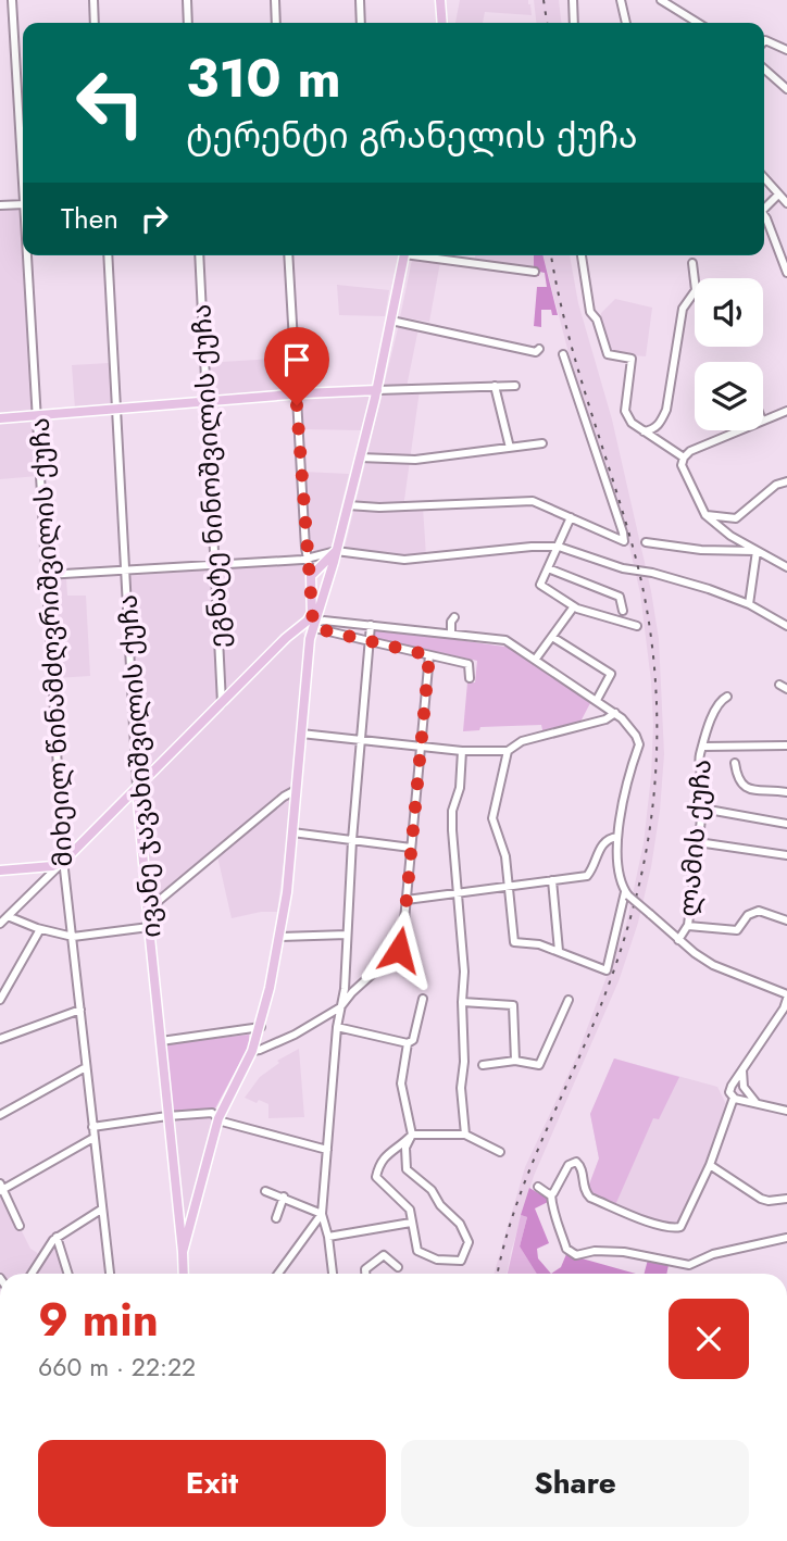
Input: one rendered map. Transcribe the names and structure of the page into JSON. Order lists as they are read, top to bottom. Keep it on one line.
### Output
{"streets":{"main road":["ივანე ჯავახიშვილის ქუჩა"],"street":["ეგნატე ნინოშვილის ქუჩა","მიხეილ წინამძღვრიშვილის ქუჩა","ლამის ქუჩა"]},"page":{"turn":["310 m","ტერენტი გრანელის ქუჩა"],"then":"Then","heading":["9 min","660 m · 22:22"],"buttons":["Exit","Share"]}}
